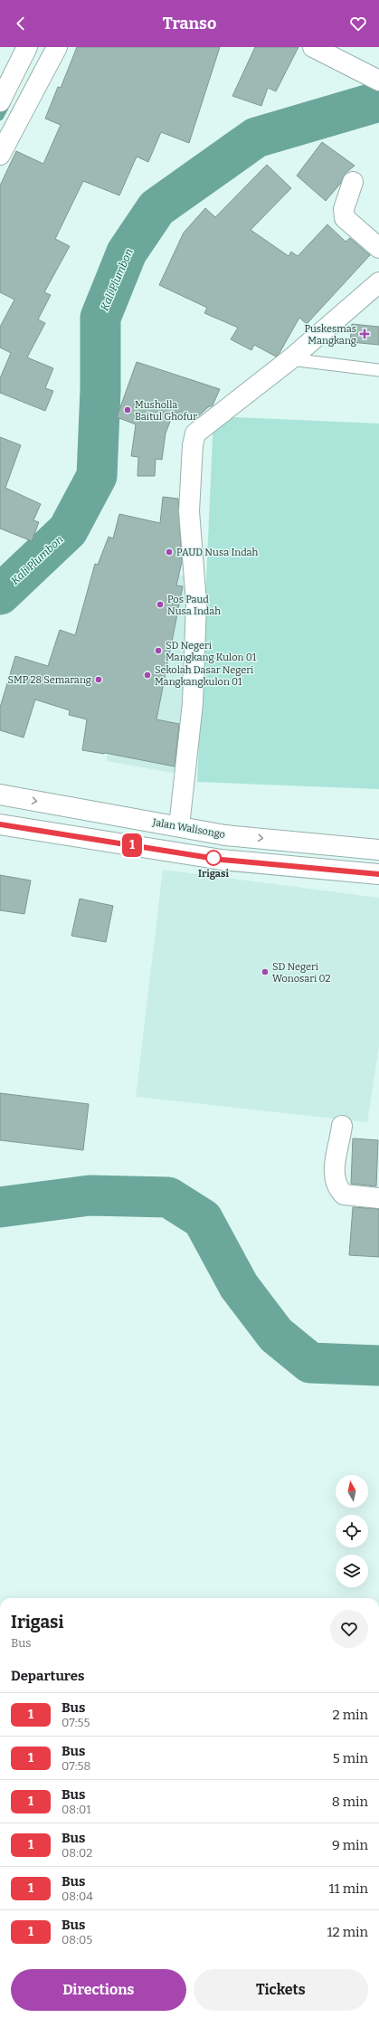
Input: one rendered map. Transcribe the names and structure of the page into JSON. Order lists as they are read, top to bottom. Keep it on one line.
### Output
{"streets":{"main road":["Jalan Walisongo"]},"water":["Kali Plumbon"],"places":{"health":["Puskesmas Mangkang"],"other":["Musholla Baitul Ghofur","PAUD Nusa Indah","Pos Paud Nusa Indah","SD Negeri Mangkang Kulon 01","Sekolah Dasar Negeri Mangkangkulon 01","SMP 28 Semarang","Irigasi","SD Negeri Wonosari 02"]},"lines":["bus line 1"],"north":"top","page":{"header":"Transo","on_map":"1","heading":[["Irigasi","Bus"],"Departures"],"list":[{"mark":"1","name":"Bus","note":"07:55","value":"2 min"},{"mark":"1","name":"Bus","note":"07:58","value":"5 min"},{"mark":"1","name":"Bus","note":"08:01","value":"8 min"},{"mark":"1","name":"Bus","note":"08:02","value":"9 min"},{"mark":"1","name":"Bus","note":"08:04","value":"11 min"},{"mark":"1","name":"Bus","note":"08:05","value":"12 min"}],"buttons":["Directions","Tickets"]}}
